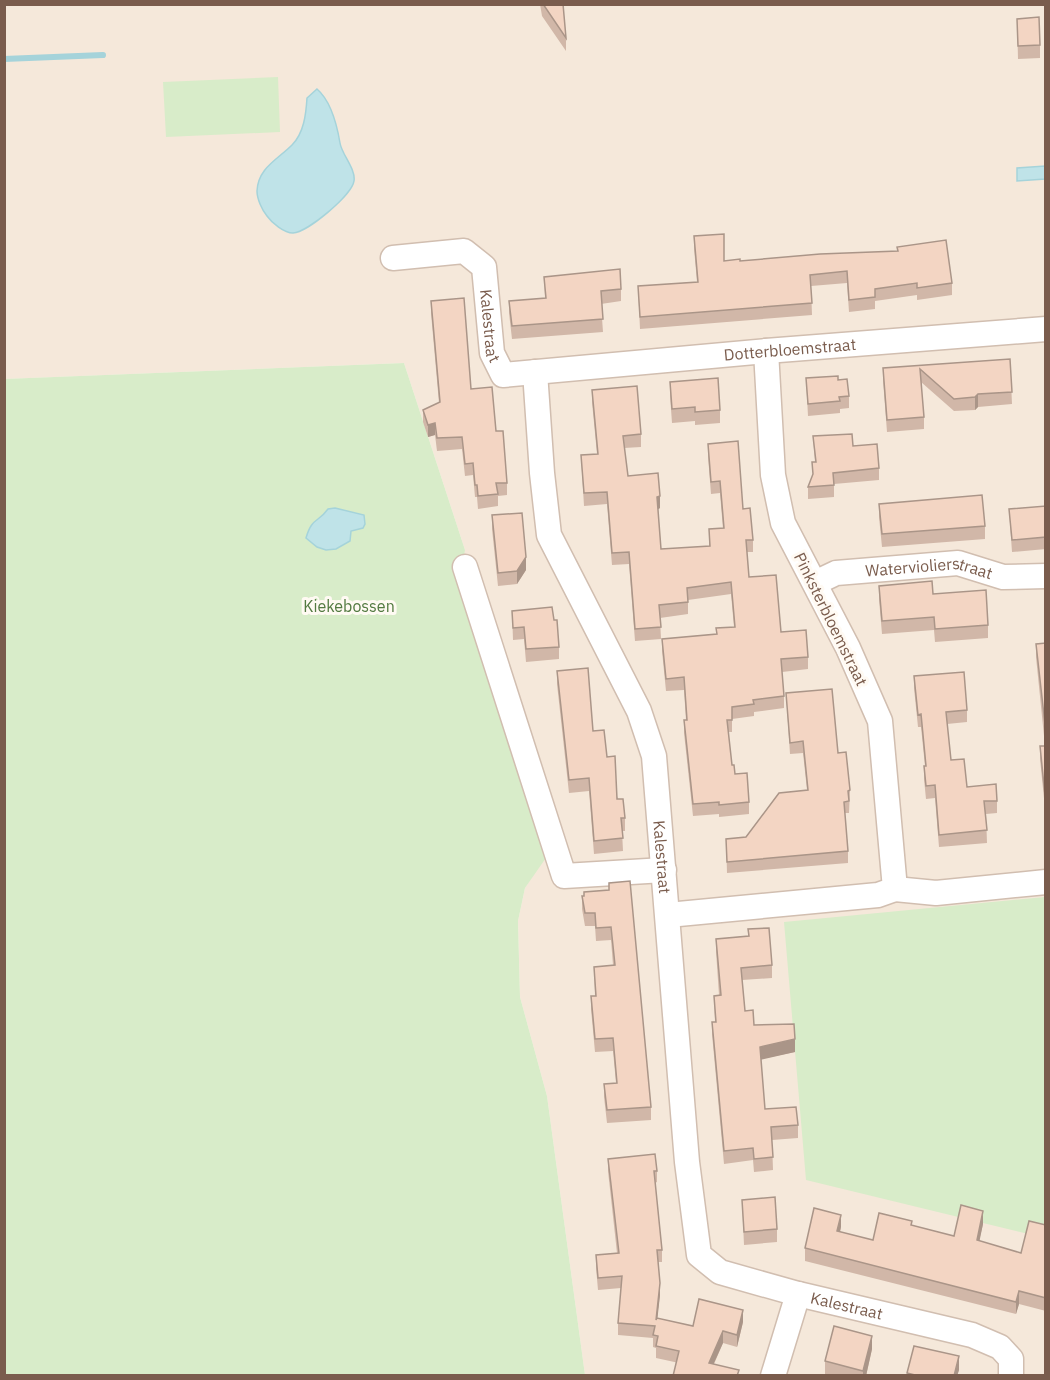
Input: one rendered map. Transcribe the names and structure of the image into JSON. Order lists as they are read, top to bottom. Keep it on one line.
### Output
{"streets":{"street":["Kalestraat","Dotterbloemstraat","Waterviolierstraat","Pinksterbloemstraat"]},"crossings":[["Kalestraat","Dotterbloemstraat"],["Dotterbloemstraat","Pinksterbloemstraat"],["Waterviolierstraat","Pinksterbloemstraat"]],"parks":["Kiekebossen"]}
